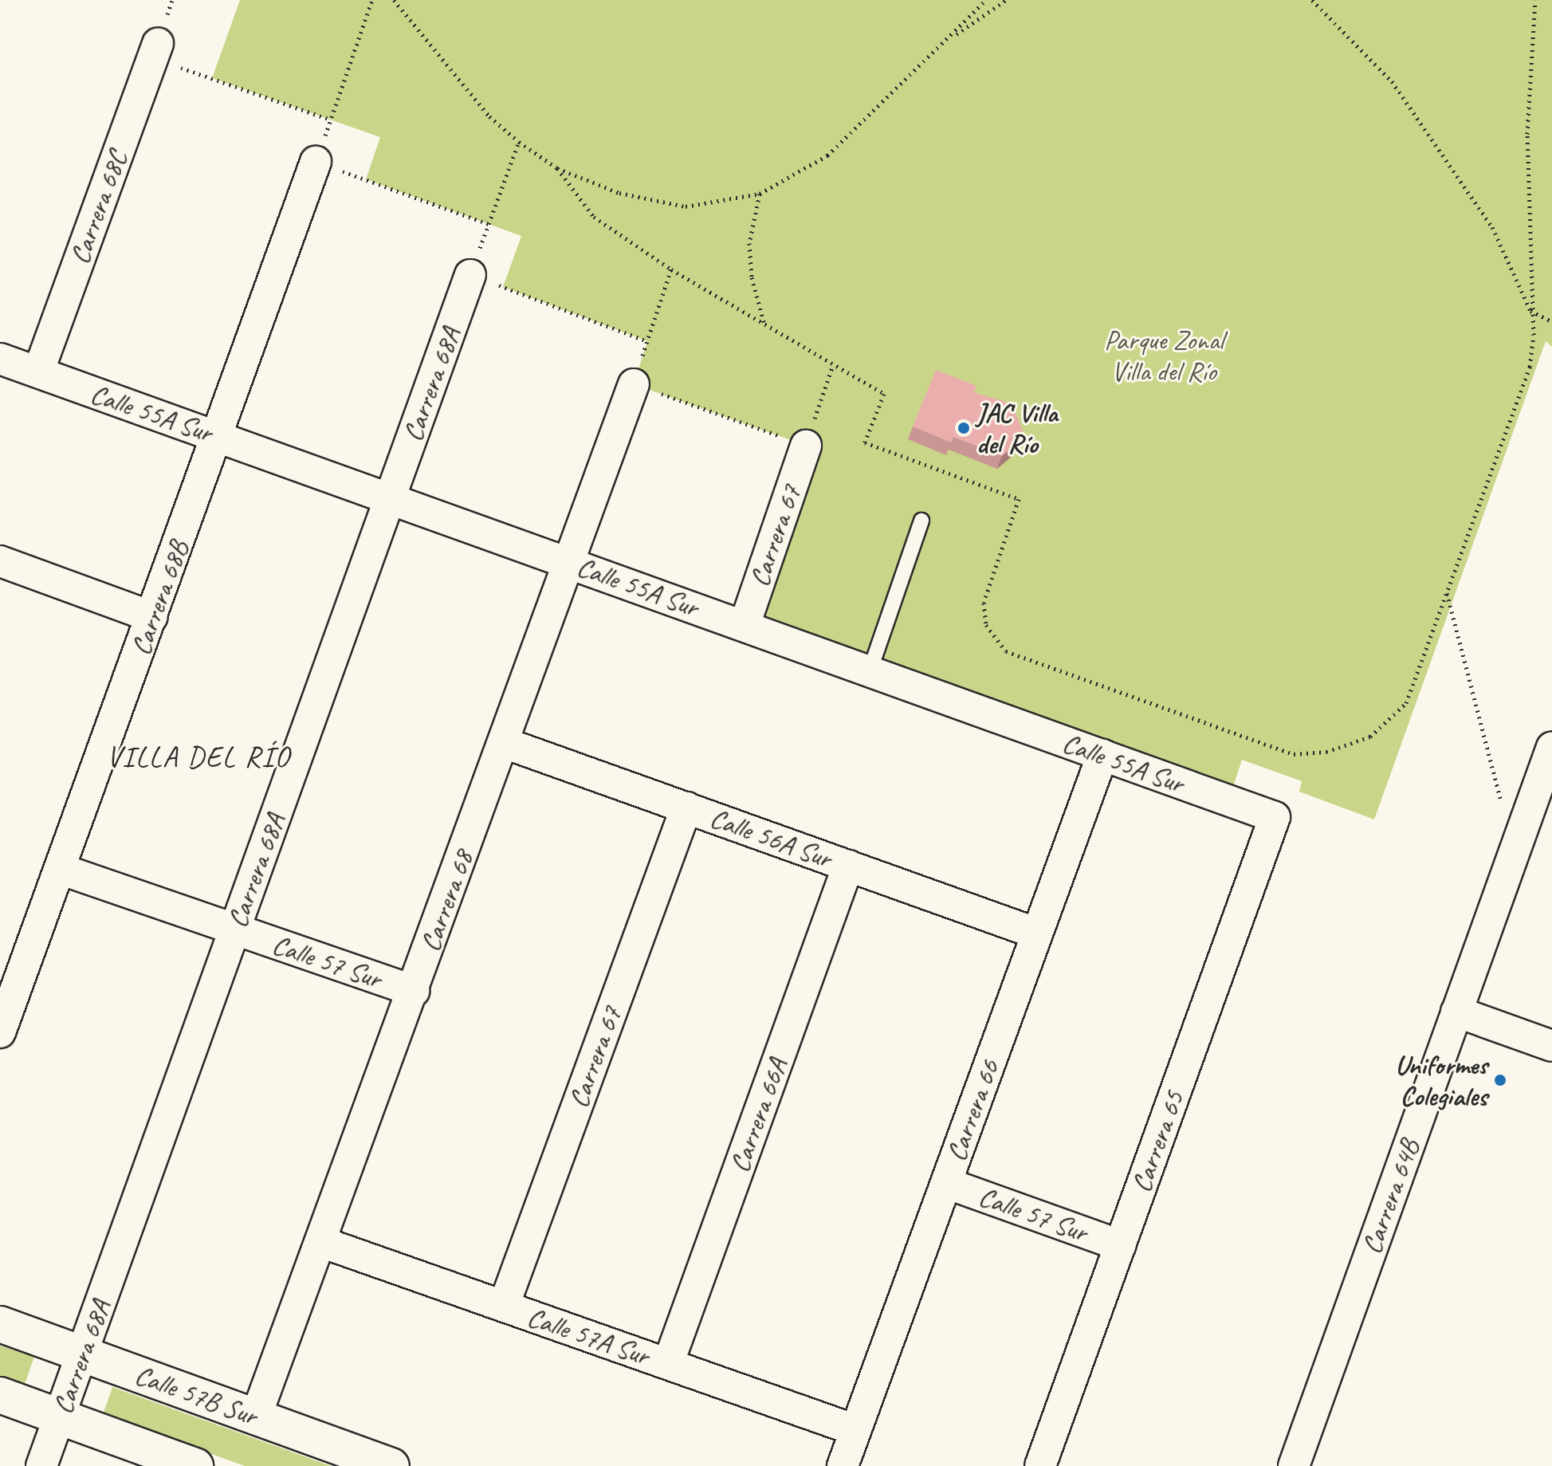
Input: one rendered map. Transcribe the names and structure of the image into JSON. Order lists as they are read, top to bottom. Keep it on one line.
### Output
{"streets":{"street":["Carrera 68C","Carrera 68A","Calle 55A Sur","Carrera 67","Carrera 68B","Calle 56A Sur","Carrera 68","Calle 57 Sur","Carrera 66","Carrera 66A","Carrera 65","Carrera 64B","Calle 57A Sur","Calle 57B Sur"]},"crossings":[["Carrera 68C","Calle 55A Sur"],["Carrera 68A","Calle 55A Sur"],["Carrera 68A","Calle 57 Sur"],["Carrera 68A","Calle 57B Sur"],["Calle 55A Sur","Carrera 67"],["Calle 55A Sur","Carrera 68B"],["Calle 55A Sur","Carrera 68"],["Calle 55A Sur","Carrera 66"],["Calle 55A Sur","Carrera 65"],["Carrera 67","Calle 56A Sur"],["Carrera 67","Calle 57A Sur"],["Carrera 68B","Calle 57 Sur"],["Calle 56A Sur","Carrera 68"],["Calle 56A Sur","Carrera 66"],["Calle 56A Sur","Carrera 66A"],["Carrera 68","Calle 57 Sur"],["Carrera 68","Calle 57A Sur"],["Carrera 68","Calle 57B Sur"],["Calle 57 Sur","Carrera 66"],["Calle 57 Sur","Carrera 65"],["Carrera 66","Calle 57A Sur"],["Carrera 66A","Calle 57A Sur"]],"districts":["VILLA DEL RÍO"],"parks":["Parque Zonal Villa del Río"],"places":["JAC Villa del Río","Uniformes Colegiales"]}
